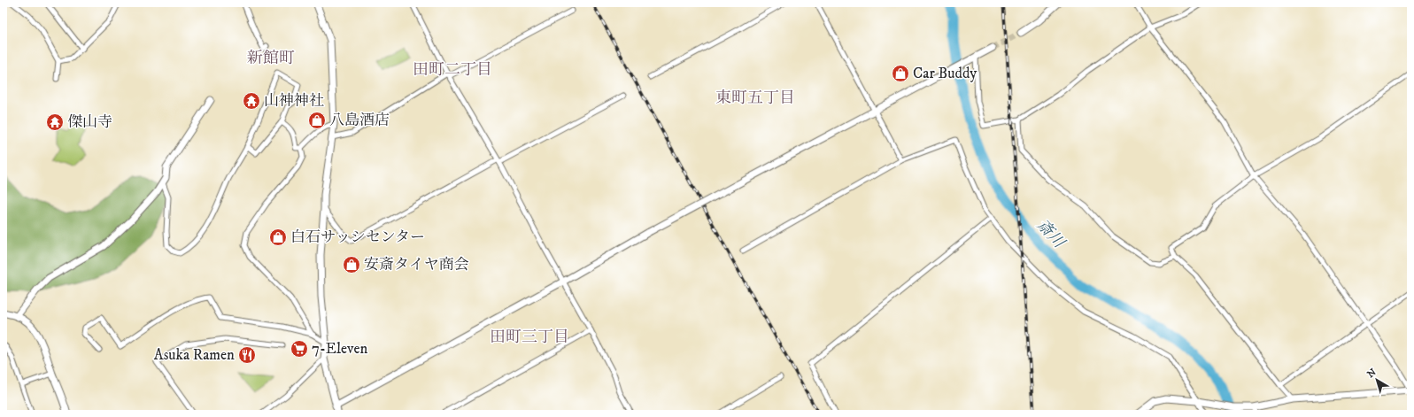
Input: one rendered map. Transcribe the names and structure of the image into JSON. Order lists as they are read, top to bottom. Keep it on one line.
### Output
{"districts":["新館町","田町二丁目","東町五丁目","田町三丁目"],"water":["斎川"],"places":{"shop":["Car Buddy","八島酒店","白石サッシセンター","安斎タイヤ商会"],"temple":["山神神社","傑山寺"],"supermarket":["7-Eleven"],"restaurant":["Asuka Ramen"]},"north":"top left"}
